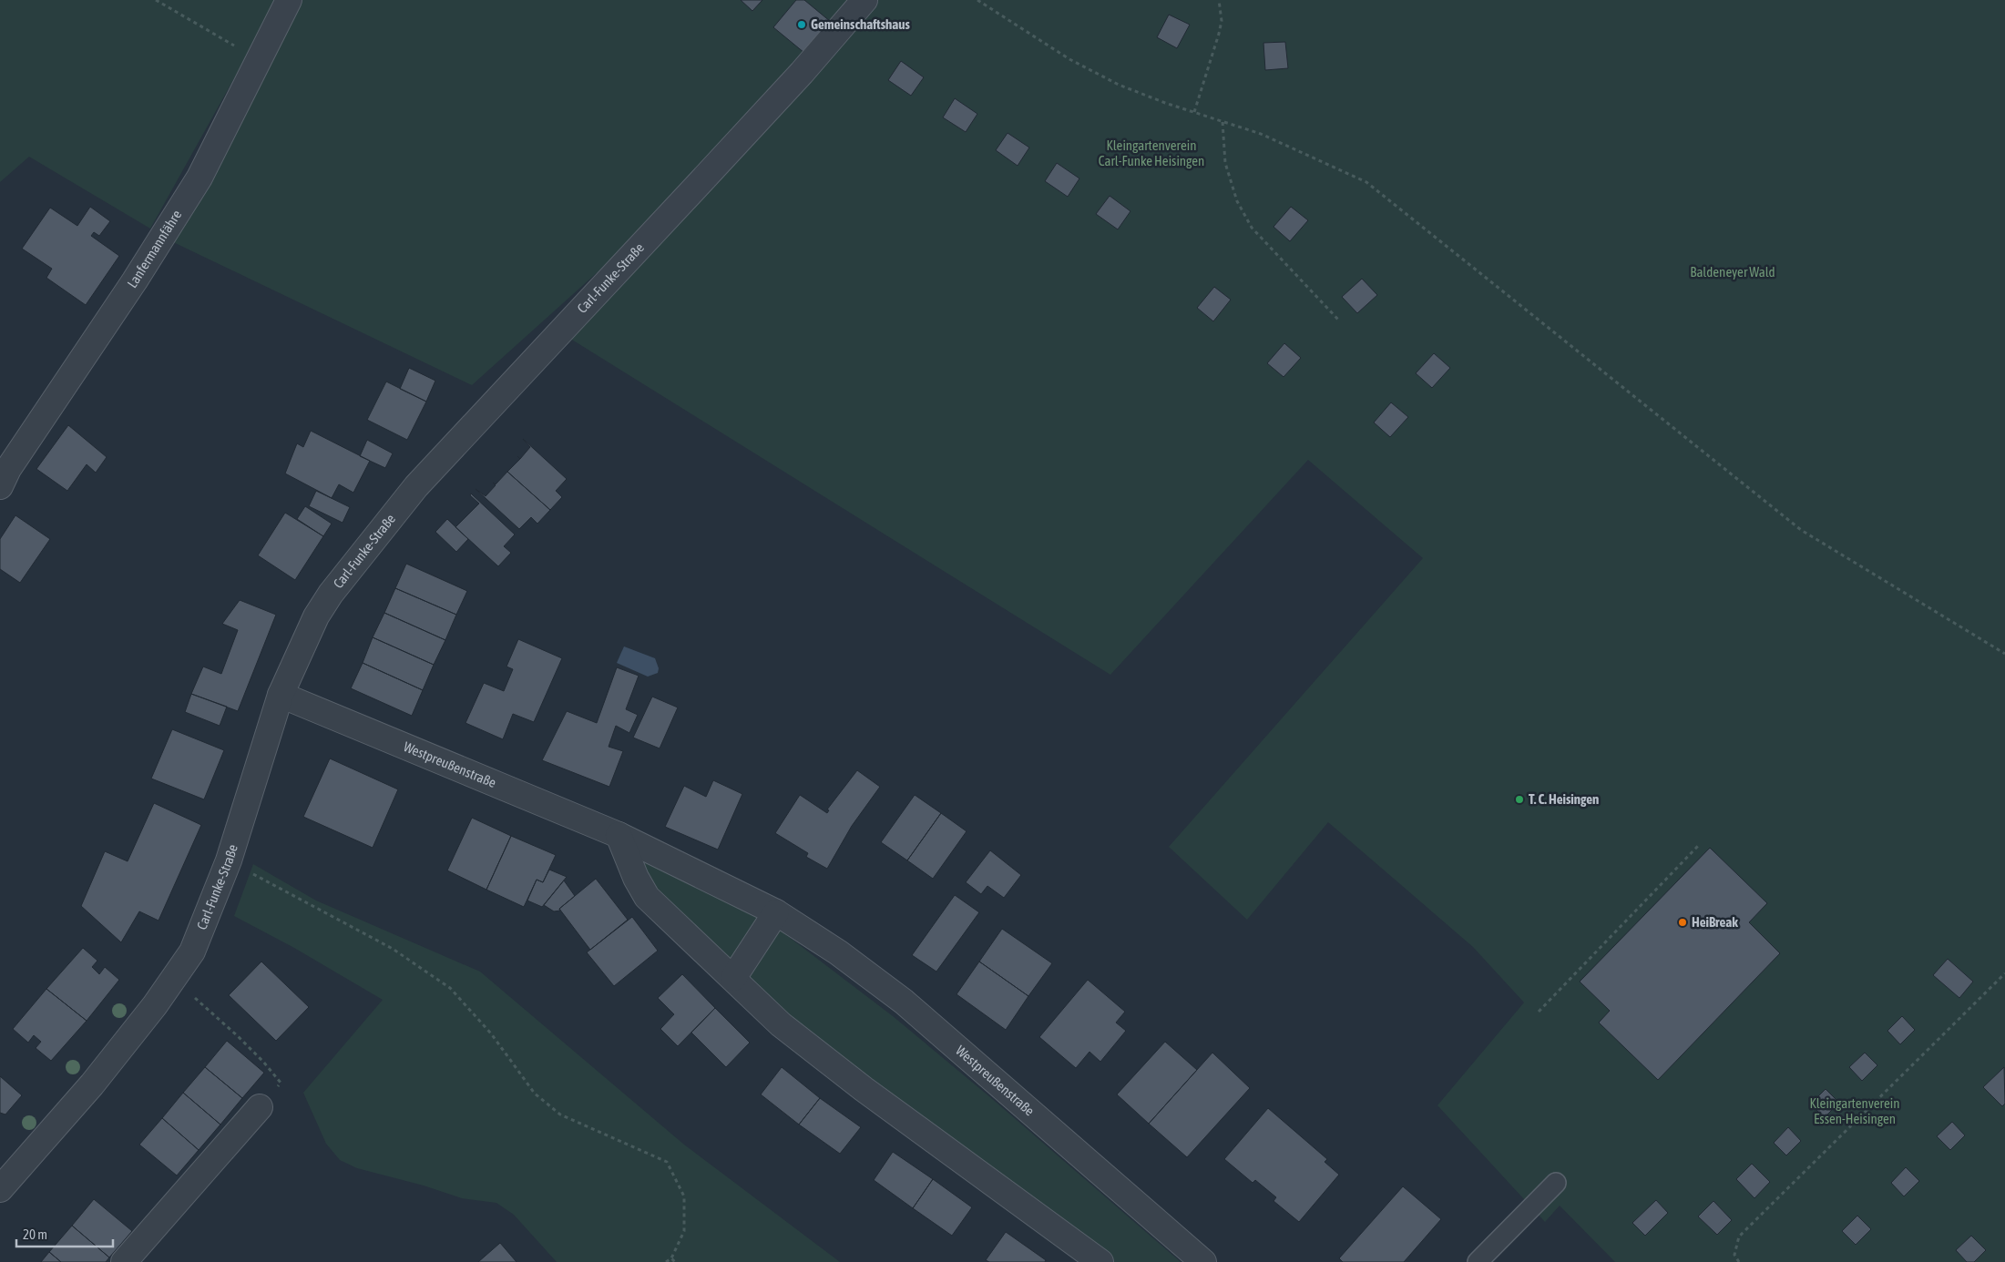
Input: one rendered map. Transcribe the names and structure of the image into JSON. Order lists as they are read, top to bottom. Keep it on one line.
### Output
{"streets":{"street":["Lanfermannfähre","Carl-Funke-Straße","Westpreußenstraße"]},"crossings":[["Carl-Funke-Straße","Westpreußenstraße"]],"parks":["Kleingartenverein Carl-Funke Heisingen","Baldeneyer Wald","Kleingartenverein Essen-Heisingen"],"places":["Gemeinschaftshaus","T. C. Heisingen","HeiBreak"],"scale_bar":"20 m"}
